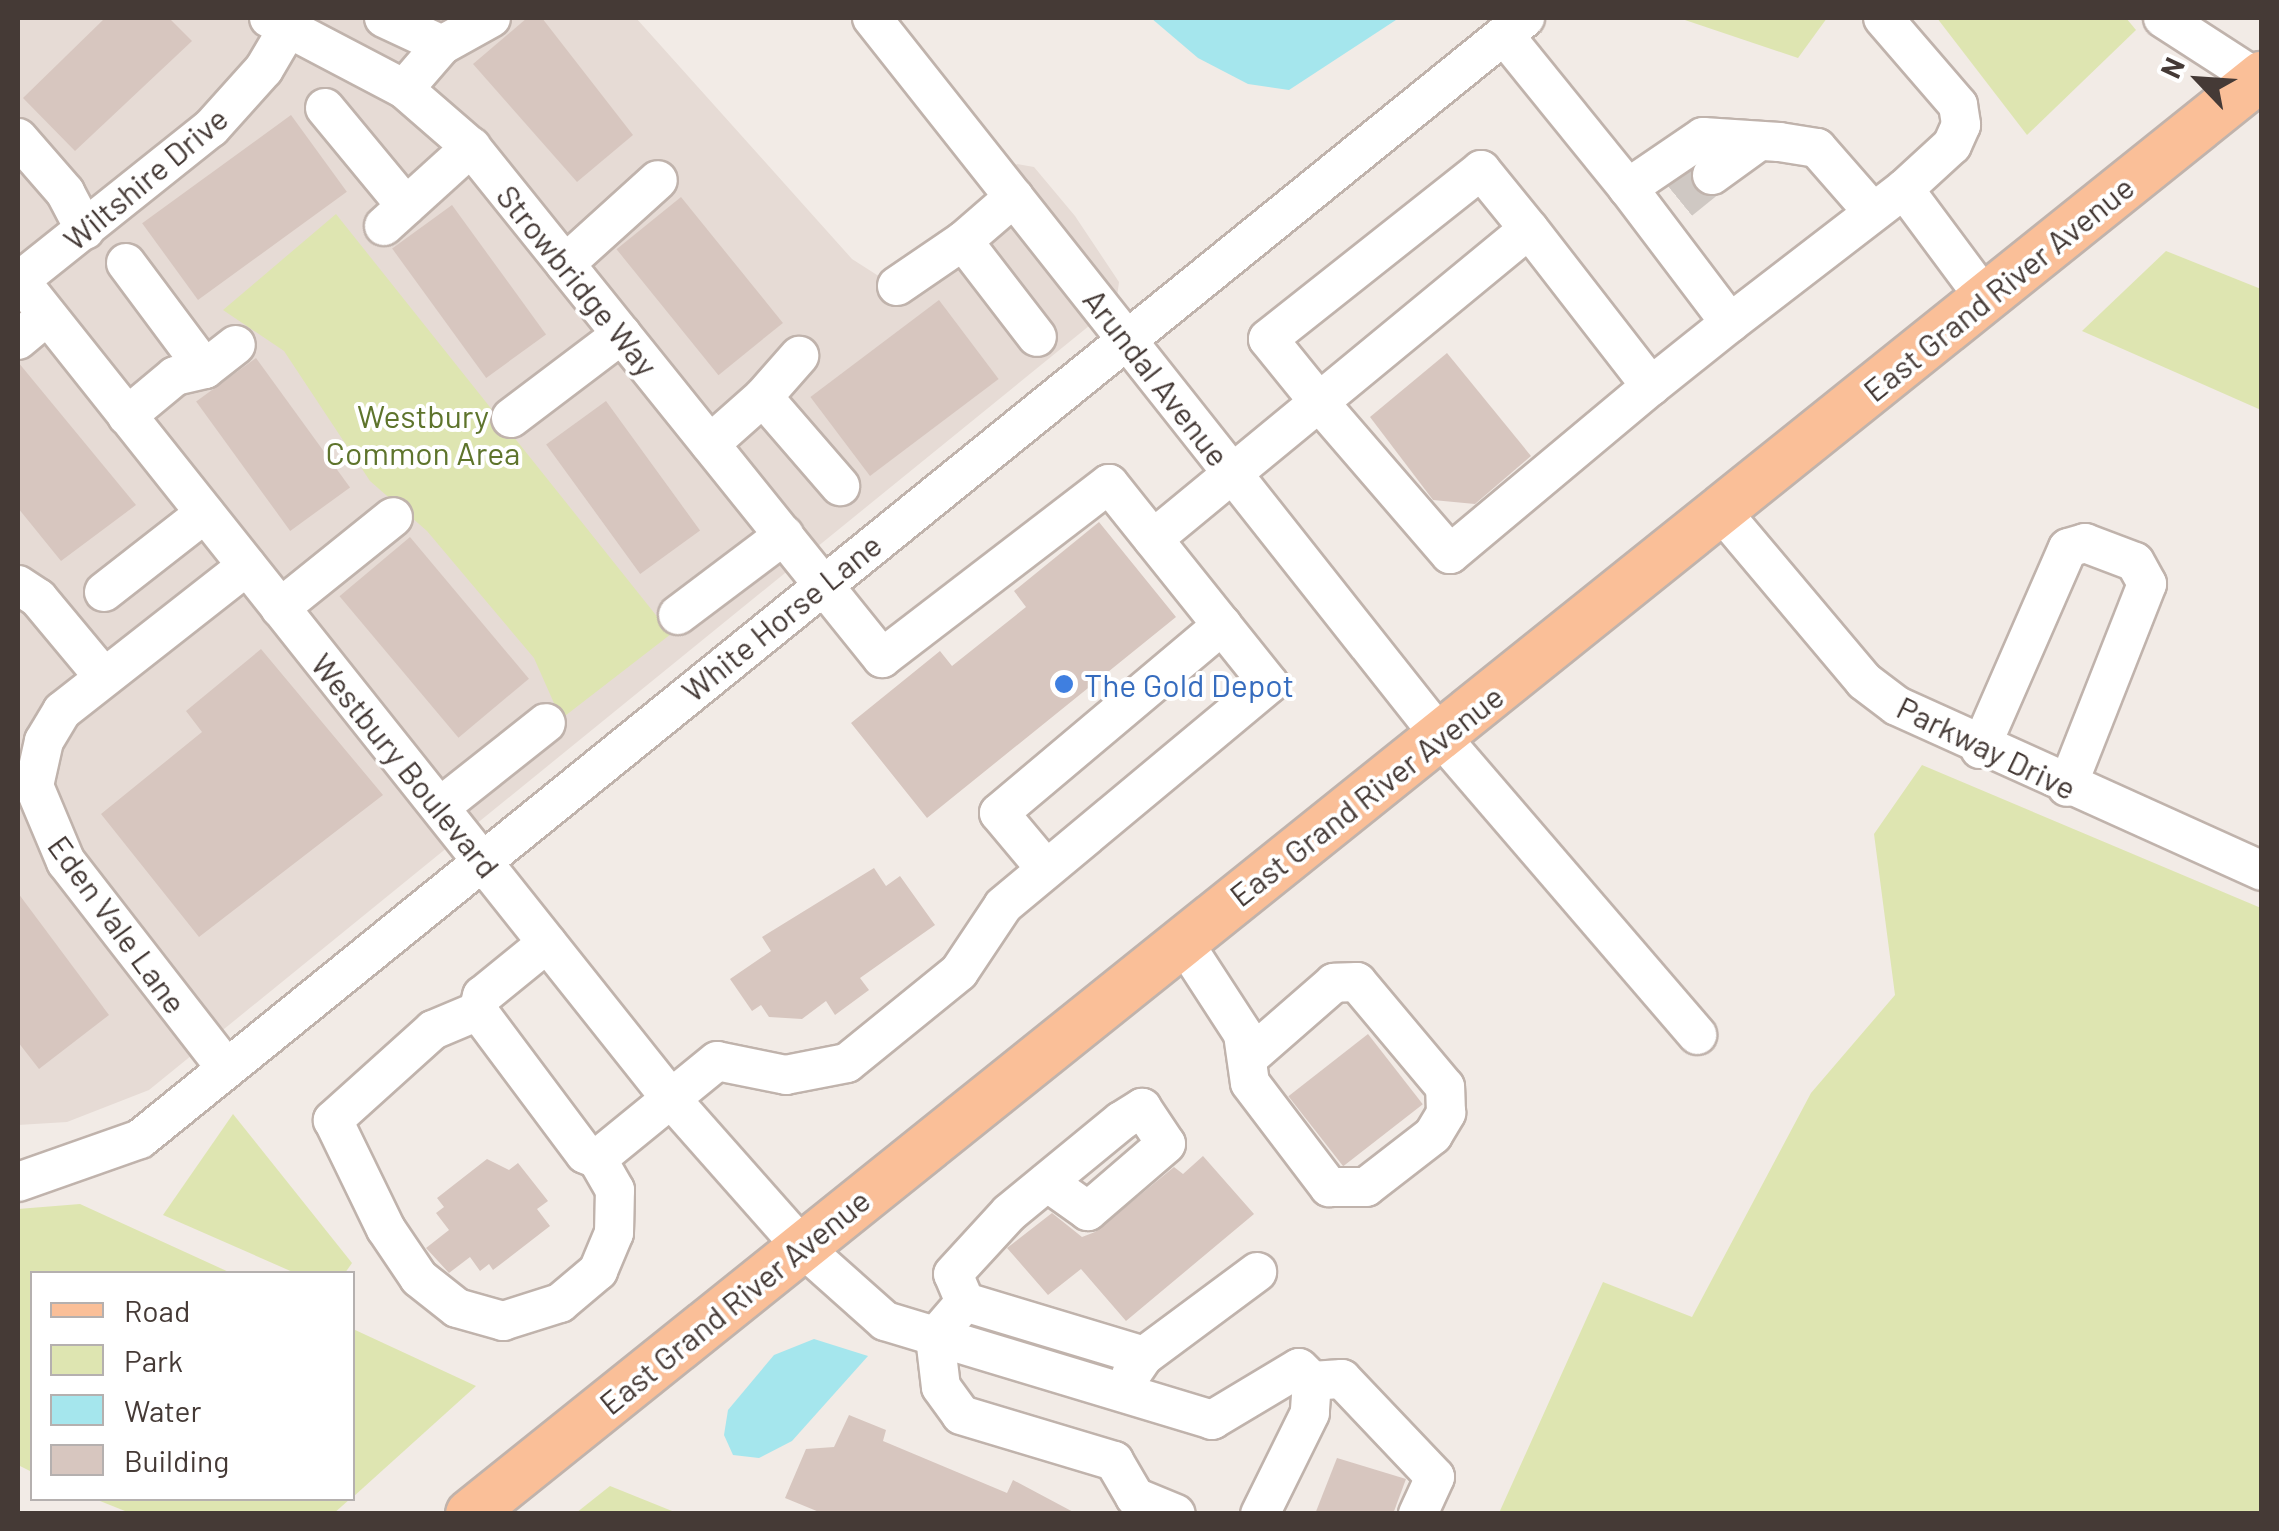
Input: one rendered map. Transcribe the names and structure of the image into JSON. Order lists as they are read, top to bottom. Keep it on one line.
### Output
{"streets":{"main road":["East Grand River Avenue"],"street":["Wiltshire Drive","Strowbridge Way","Arundal Avenue","White Horse Lane","Parkway Drive","Westbury Boulevard","Eden Vale Lane"]},"crossings":[["Wiltshire Drive","Strowbridge Way"],["Wiltshire Drive","Westbury Boulevard"],["Strowbridge Way","White Horse Lane"],["East Grand River Avenue","Arundal Avenue"],["East Grand River Avenue","Parkway Drive"],["East Grand River Avenue","Westbury Boulevard"],["Arundal Avenue","White Horse Lane"],["White Horse Lane","Westbury Boulevard"],["White Horse Lane","Eden Vale Lane"],["Westbury Boulevard","Eden Vale Lane"]],"parks":["Westbury Common Area"],"places":["The Gold Depot"],"legend":["Road","Park","Water","Building"],"north":"top left"}
